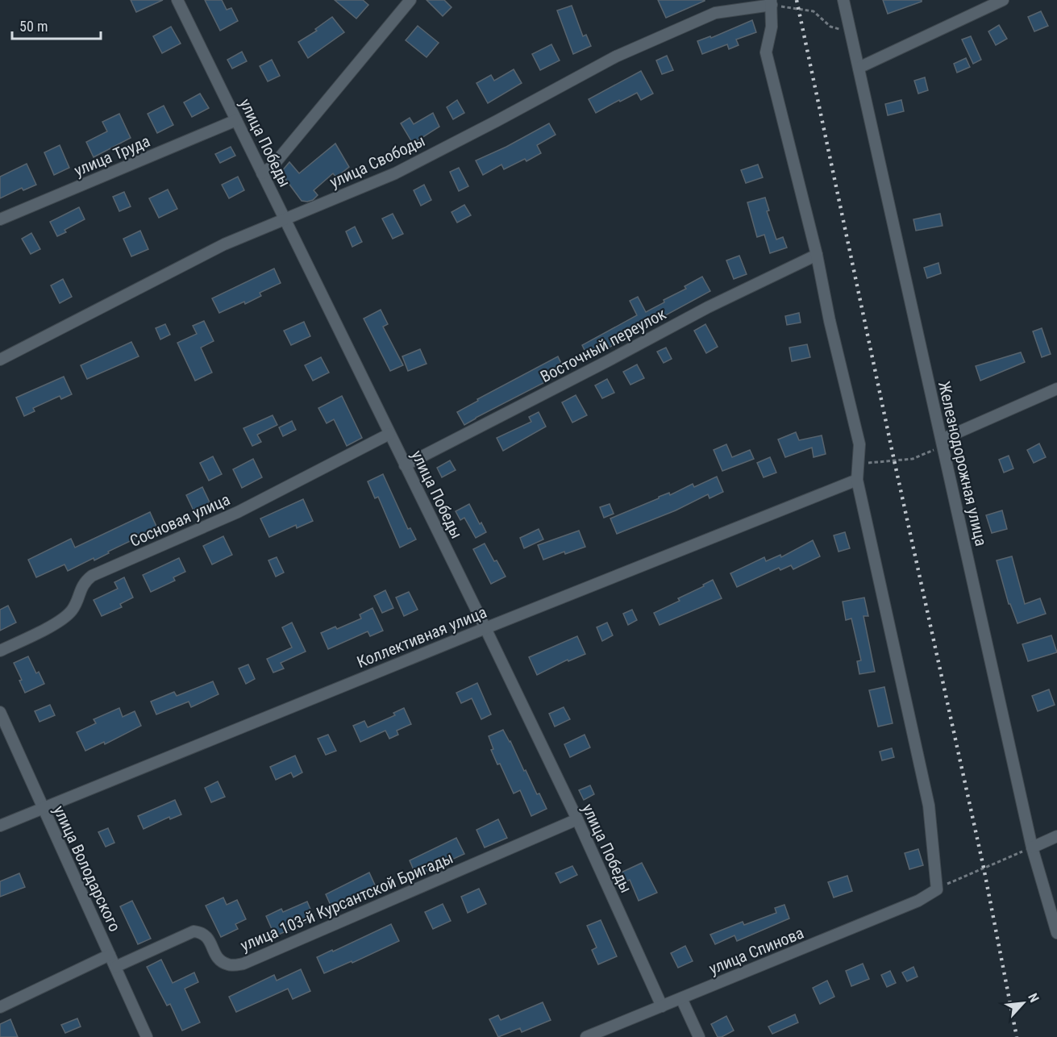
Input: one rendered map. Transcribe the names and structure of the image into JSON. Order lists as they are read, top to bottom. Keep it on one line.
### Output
{"streets":{"street":["улица Победы","улица Труда","улица Свободы","Восточный переулок","Железнодорожная улица","Сосновая улица","Коллективная улица","улица Володарского","улица 103-й Курсантской Бригады","улица Спинова"]},"crossings":[["улица Победы","улица Труда"],["улица Победы","улица Свободы"],["улица Победы","Восточный переулок"],["улица Победы","Сосновая улица"],["улица Победы","Коллективная улица"],["улица Победы","улица 103-й Курсантской Бригады"],["улица Победы","улица Спинова"],["Коллективная улица","улица Володарского"],["улица Володарского","улица 103-й Курсантской Бригады"]],"scale_bar":"50 m","north":"top right"}
